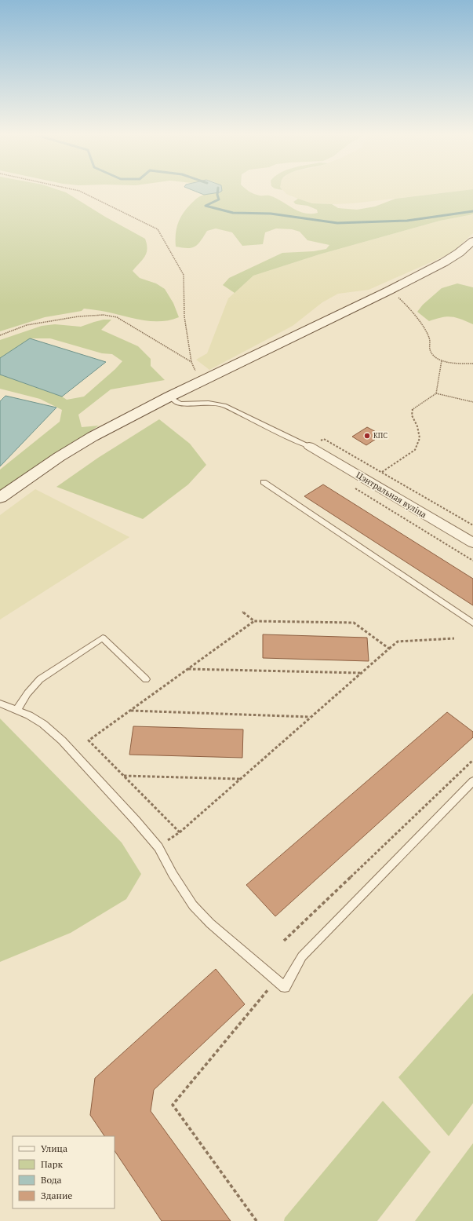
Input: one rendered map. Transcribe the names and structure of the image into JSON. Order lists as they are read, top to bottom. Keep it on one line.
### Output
{"streets":{"street":["Цэнтральная вуліца"]},"places":["КПС"],"legend":["Улица","Парк","Вода","Здание"]}
